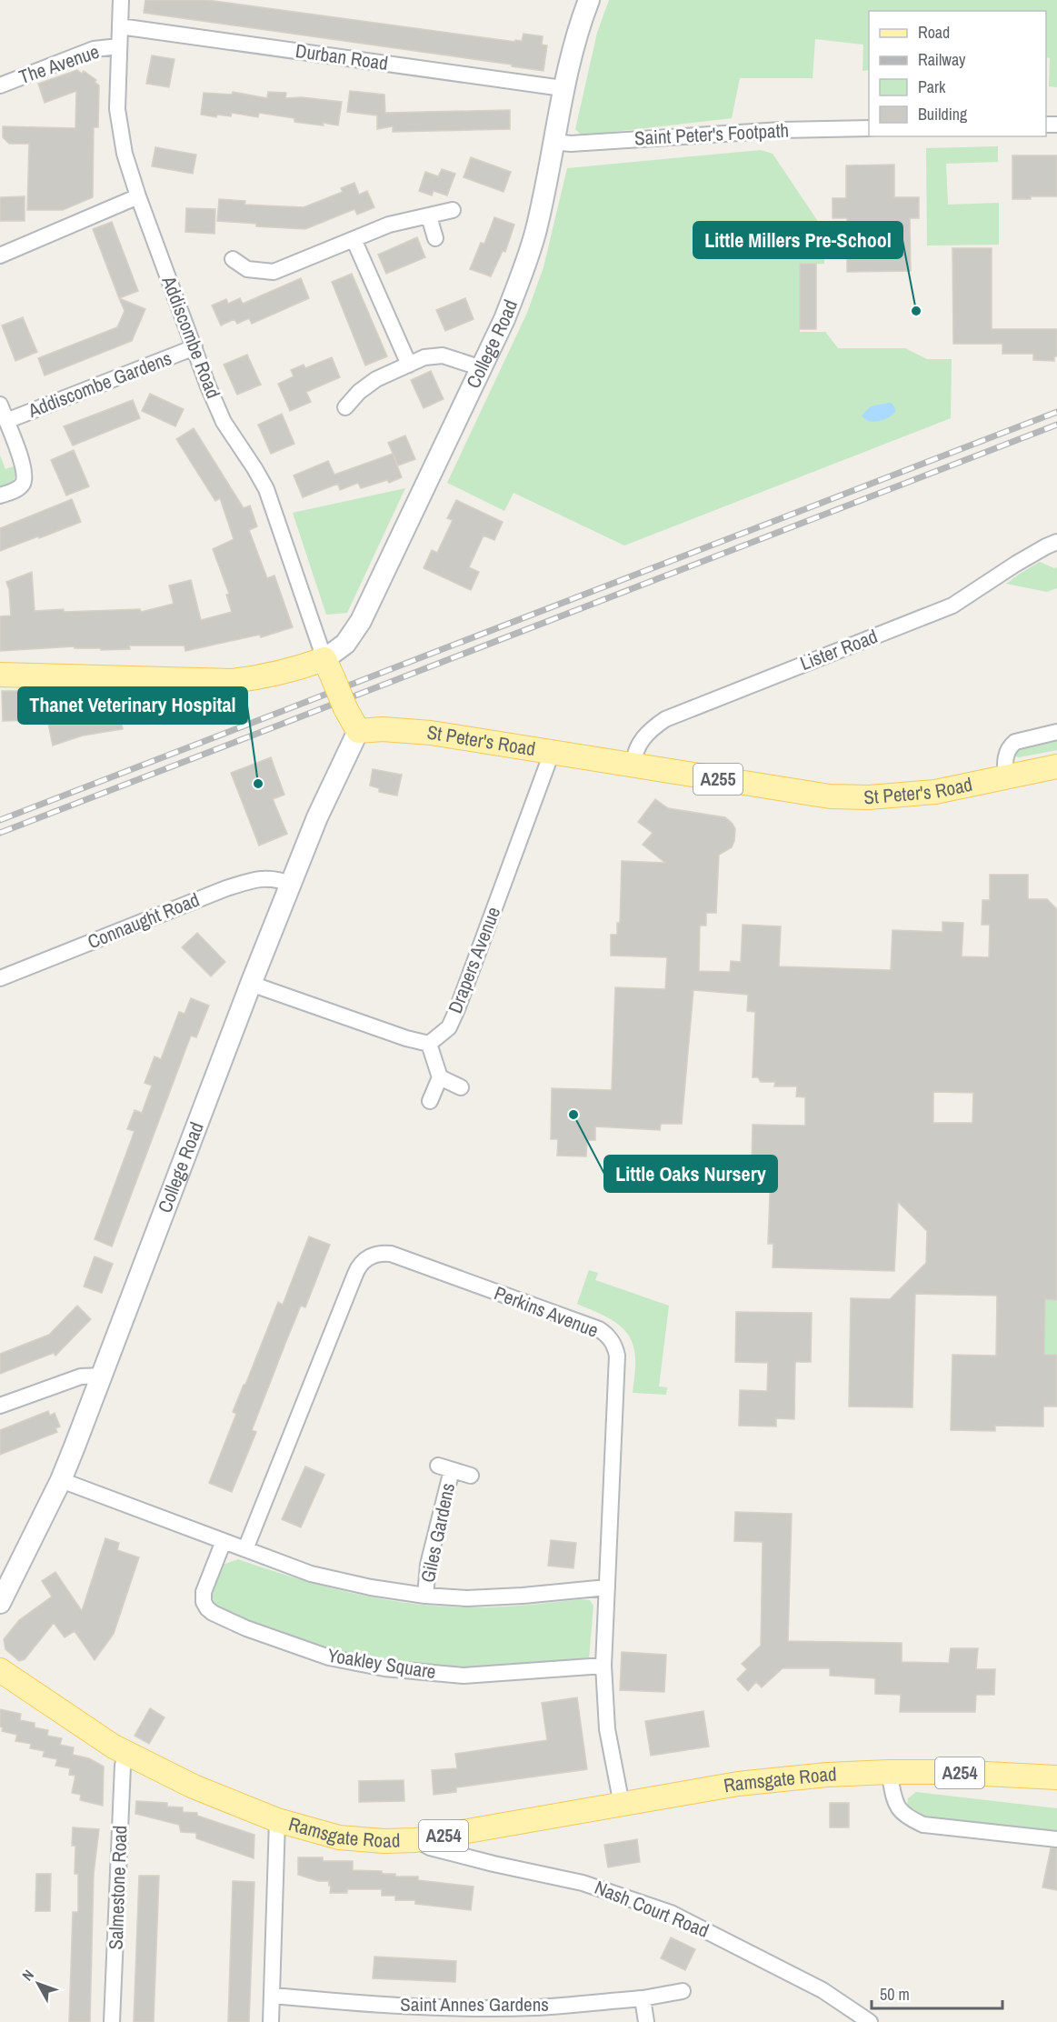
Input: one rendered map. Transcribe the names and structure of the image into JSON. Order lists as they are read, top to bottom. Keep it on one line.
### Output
{"streets":{"main road":["College Road","St Peter's Road","A255","A254","Ramsgate Road"],"street":["Durban Road","The Avenue","Saint Peter's Footpath","Addiscombe Road","Addiscombe Gardens","Lister Road","Connaught Road","Drapers Avenue","Perkins Avenue","Giles Gardens","Yoakley Square","Salmestone Road","Nash Court Road","Saint Annes Gardens"]},"crossings":[["Durban Road","Addiscombe Road"],["Durban Road","College Road"],["The Avenue","Addiscombe Road"],["Saint Peter's Footpath","College Road"],["Addiscombe Road","College Road"],["Addiscombe Road","Addiscombe Gardens"],["College Road","St Peter's Road"],["College Road","Connaught Road"],["Lister Road","St Peter's Road"],["St Peter's Road","Drapers Avenue"],["Perkins Avenue","Yoakley Square"],["Perkins Avenue","Ramsgate Road"],["Ramsgate Road","Salmestone Road"],["Ramsgate Road","Nash Court Road"]],"places":["Little Millers Pre-School","Thanet Veterinary Hospital","Little Oaks Nursery"],"legend":["Road","Railway","Park","Building"],"scale_bar":"50 m","north":"top left"}
